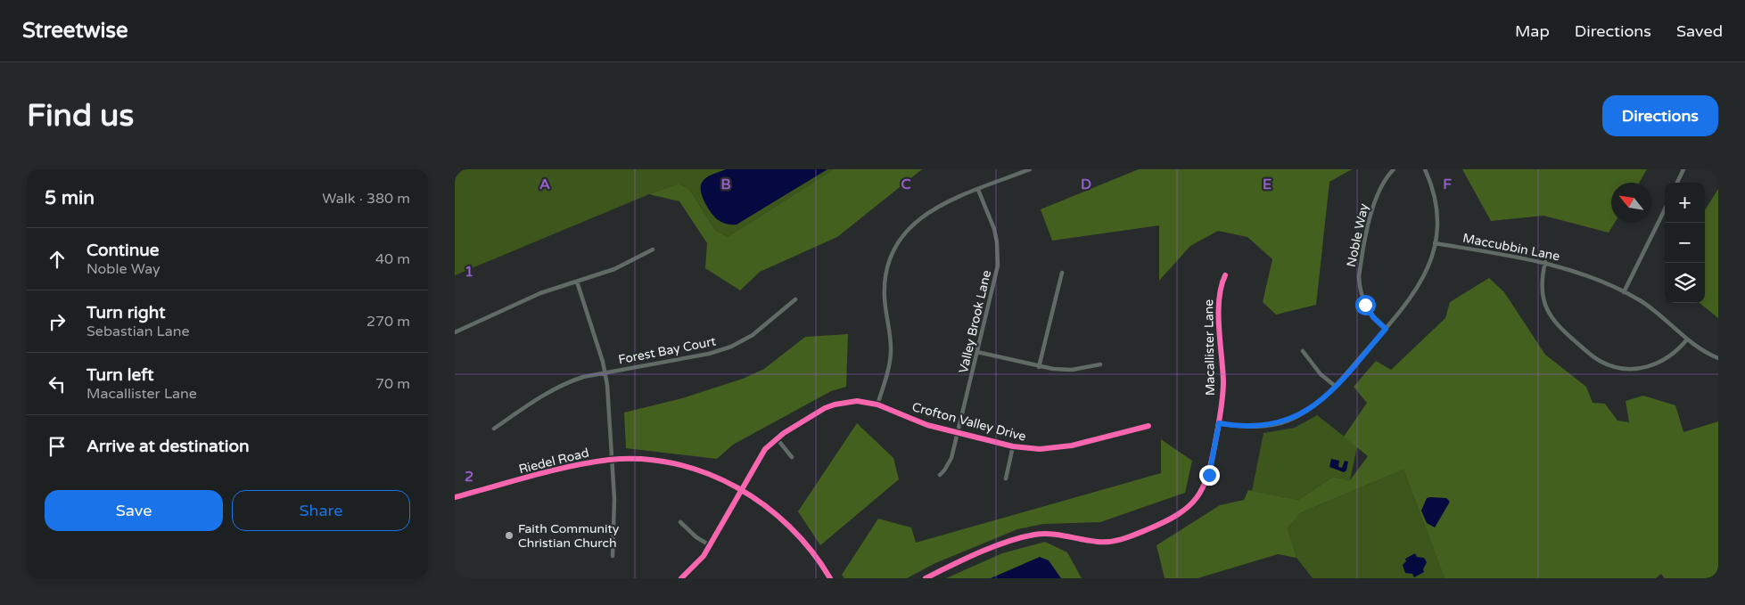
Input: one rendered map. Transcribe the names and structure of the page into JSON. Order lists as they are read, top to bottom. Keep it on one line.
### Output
{"streets":{"street":["Noble Way","Maccubbin Lane","Valley Brook Lane","Macallister Lane","Forest Bay Court","Crofton Valley Drive","Riedel Road"]},"crossings":[["Valley Brook Lane","Crofton Valley Drive"],["Crofton Valley Drive","Riedel Road"]],"places":["Faith Community Christian Church"],"north":"top left","page":{"header":"Streetwise","nav":["Map","Directions","Saved"],"buttons":["Directions",["Save","Share"]],"title":"Find us","heading":["5 min","Walk · 380 m"],"map_buttons":["+","−"],"list":[["Continue","Noble Way","40 m"],["Turn right","Sebastian Lane","270 m"],["Turn left","Macallister Lane","70 m"],"Arrive at destination"]},"grid":{"columns":["A","B","C","D","E","F"],"rows":["1","2"]}}
